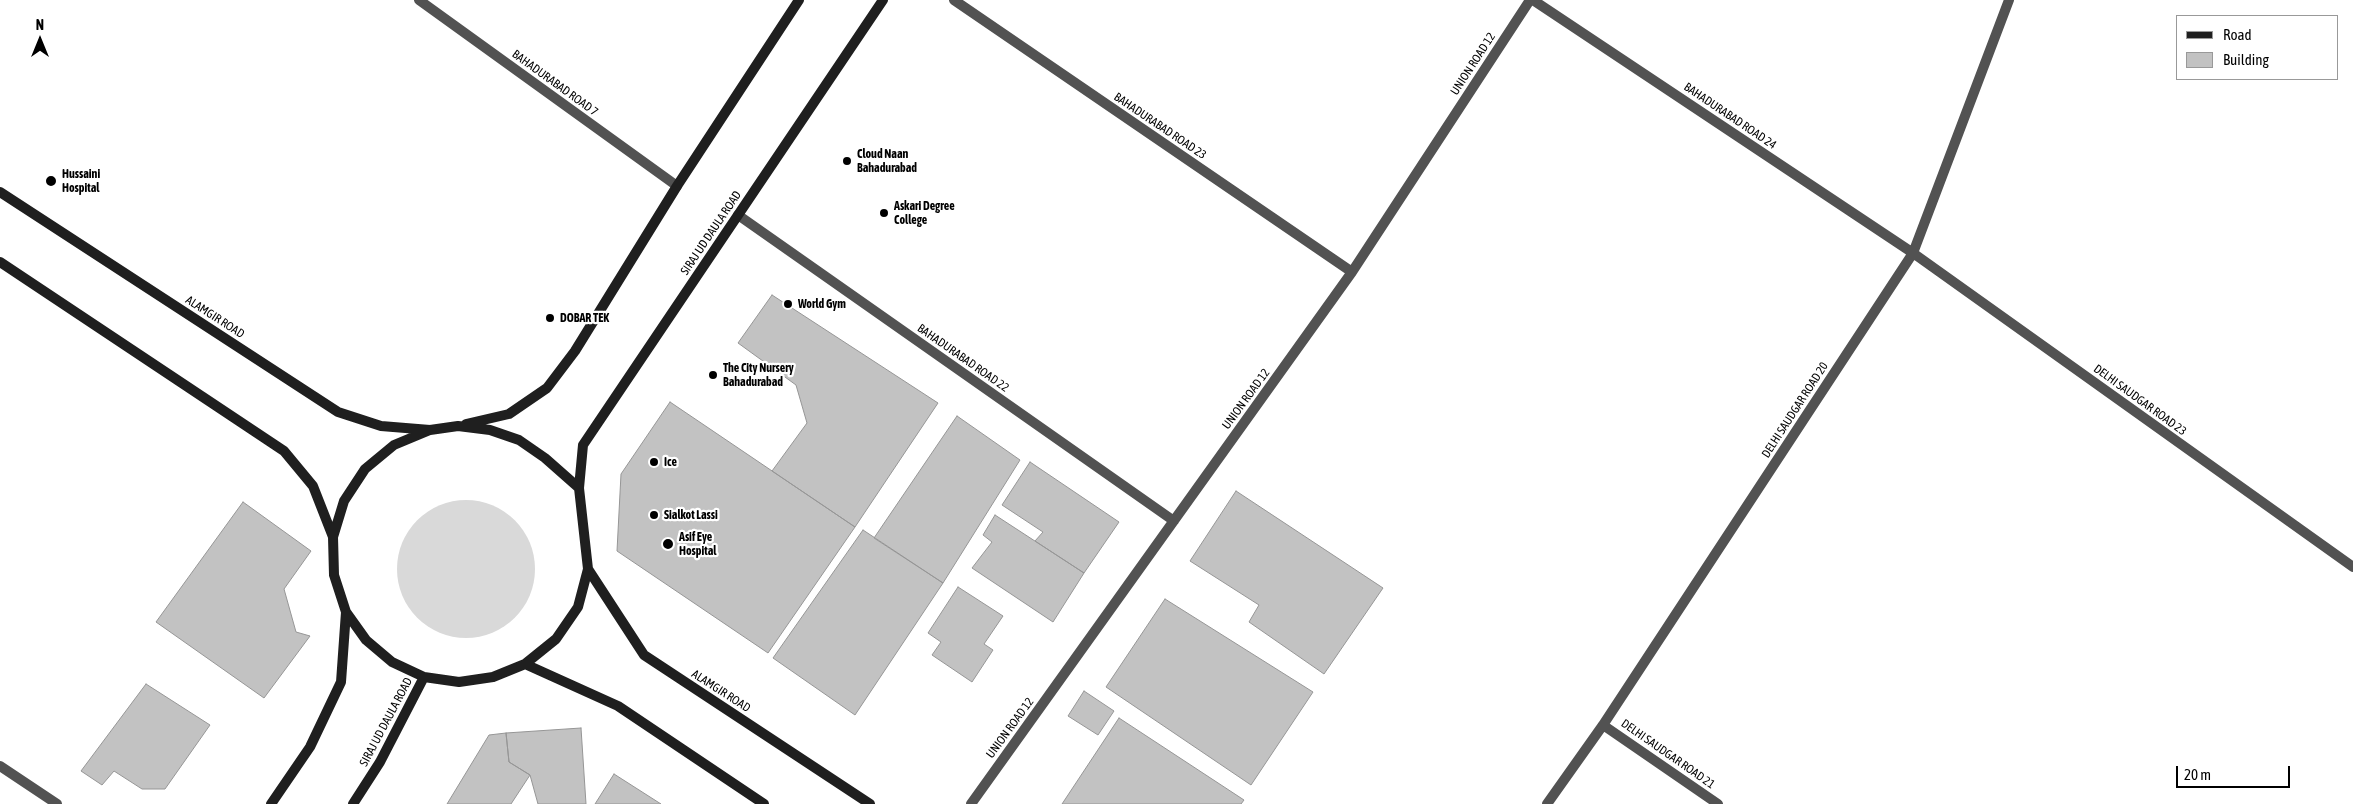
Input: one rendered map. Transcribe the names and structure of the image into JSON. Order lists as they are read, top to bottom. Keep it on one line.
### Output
{"streets":{"main road":["SIRAJ UD DAULA ROAD","ALAMGIR ROAD"],"street":["UNION ROAD 12","BAHADURABAD ROAD 7","BAHADURABAD ROAD 24","BAHADURABAD ROAD 23","BAHADURABAD ROAD 22","DELHI SAUDGAR ROAD 23","DELHI SAUDGAR ROAD 20","DELHI SAUDGAR ROAD 21"]},"crossings":[["UNION ROAD 12","BAHADURABAD ROAD 24"],["UNION ROAD 12","BAHADURABAD ROAD 23"],["UNION ROAD 12","BAHADURABAD ROAD 22"],["BAHADURABAD ROAD 24","DELHI SAUDGAR ROAD 23"],["BAHADURABAD ROAD 24","DELHI SAUDGAR ROAD 20"],["SIRAJ UD DAULA ROAD","ALAMGIR ROAD"],["SIRAJ UD DAULA ROAD","BAHADURABAD ROAD 22"],["DELHI SAUDGAR ROAD 23","DELHI SAUDGAR ROAD 20"],["DELHI SAUDGAR ROAD 20","DELHI SAUDGAR ROAD 21"]],"places":["Cloud Naan Bahadurabad","Hussaini Hospital","Askari Degree College","World Gym","DOBAR TEK","The City Nursery Bahadurabad","Ice","Sialkot Lassi","Asif Eye Hospital"],"legend":["Road","Building"],"scale_bar":"20 m","north":"top"}
